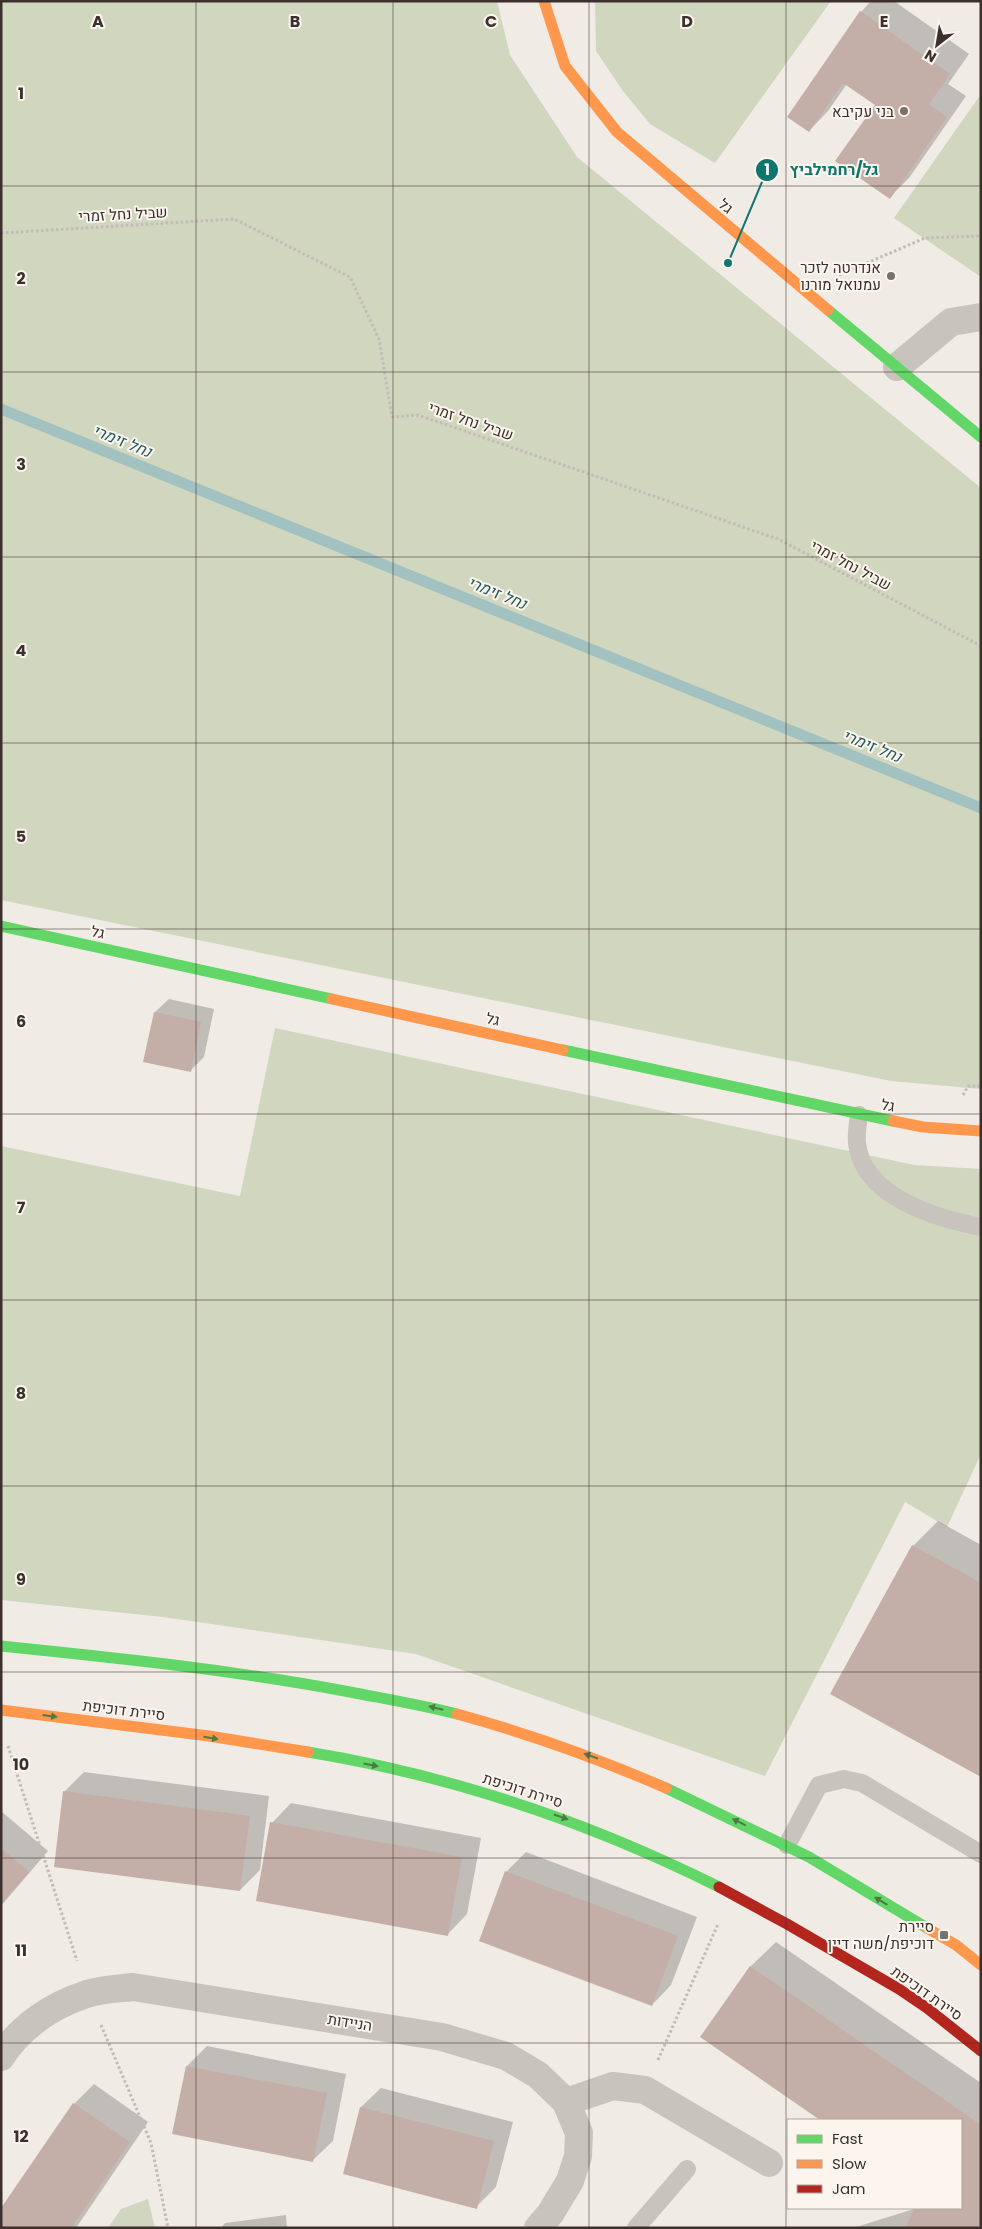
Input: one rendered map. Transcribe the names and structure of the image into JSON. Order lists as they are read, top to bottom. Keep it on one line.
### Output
{"streets":{"main road":["גל","סיירת דוכיפת"],"street":["הניידות"],"path":["שביל נחל זמרי"]},"water":["נחל זימרי"],"places":{"other":["בני עקיבא","גל/רחמילביץ","אנדרטה לזכר עמנואל מורנו"],"transit":["סיירת דוכיפת/משה דיין"]},"legend":["Fast","Slow","Jam"],"north":"bottom left","grid":{"columns":["A","B","C","D","E"],"rows":["1","2","3","4","5","6","7","8","9","10","11","12"]}}
